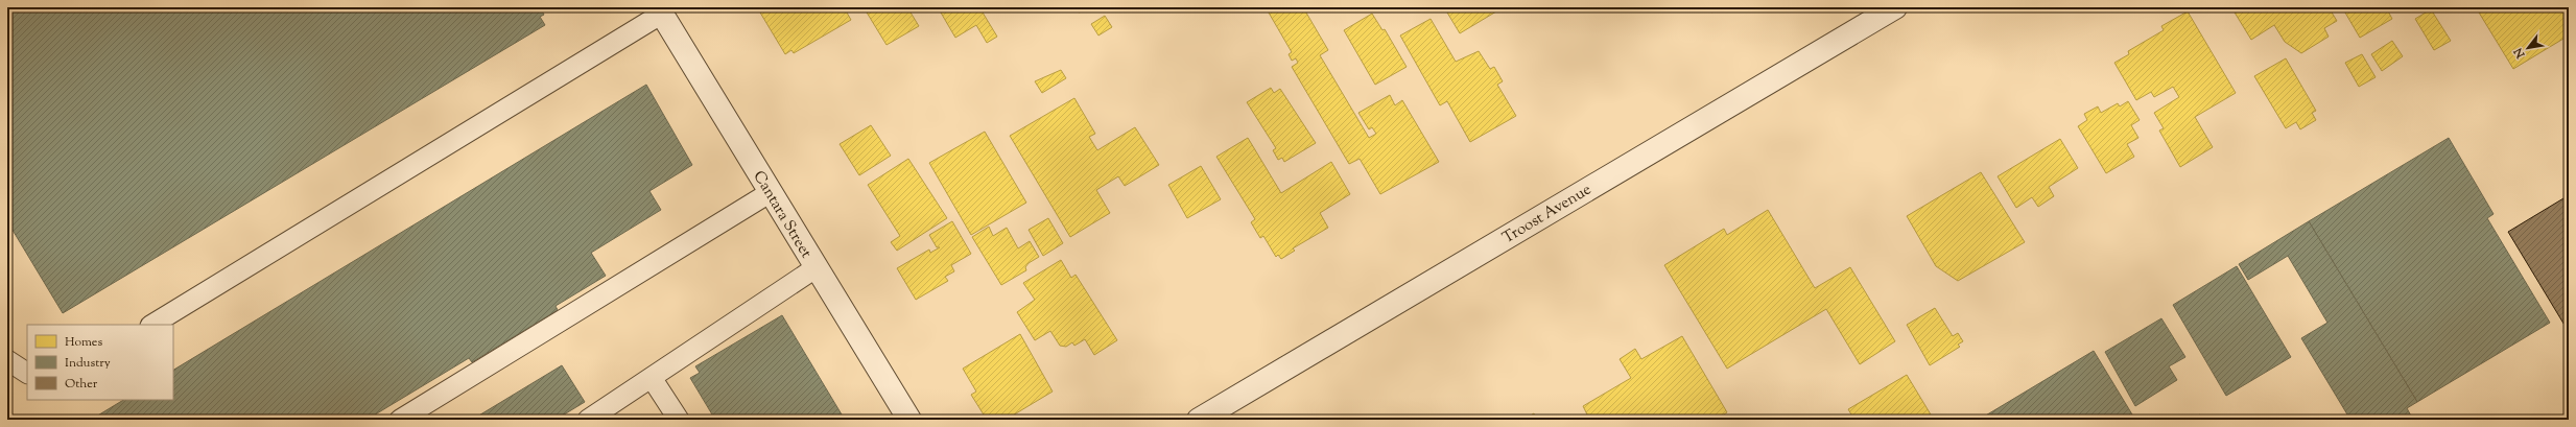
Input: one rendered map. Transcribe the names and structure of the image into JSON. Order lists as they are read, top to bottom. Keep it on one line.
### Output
{"streets":{"street":["Troost Avenue","Cantara Street"]},"legend":["Homes","Industry","Other"],"north":"bottom left"}
